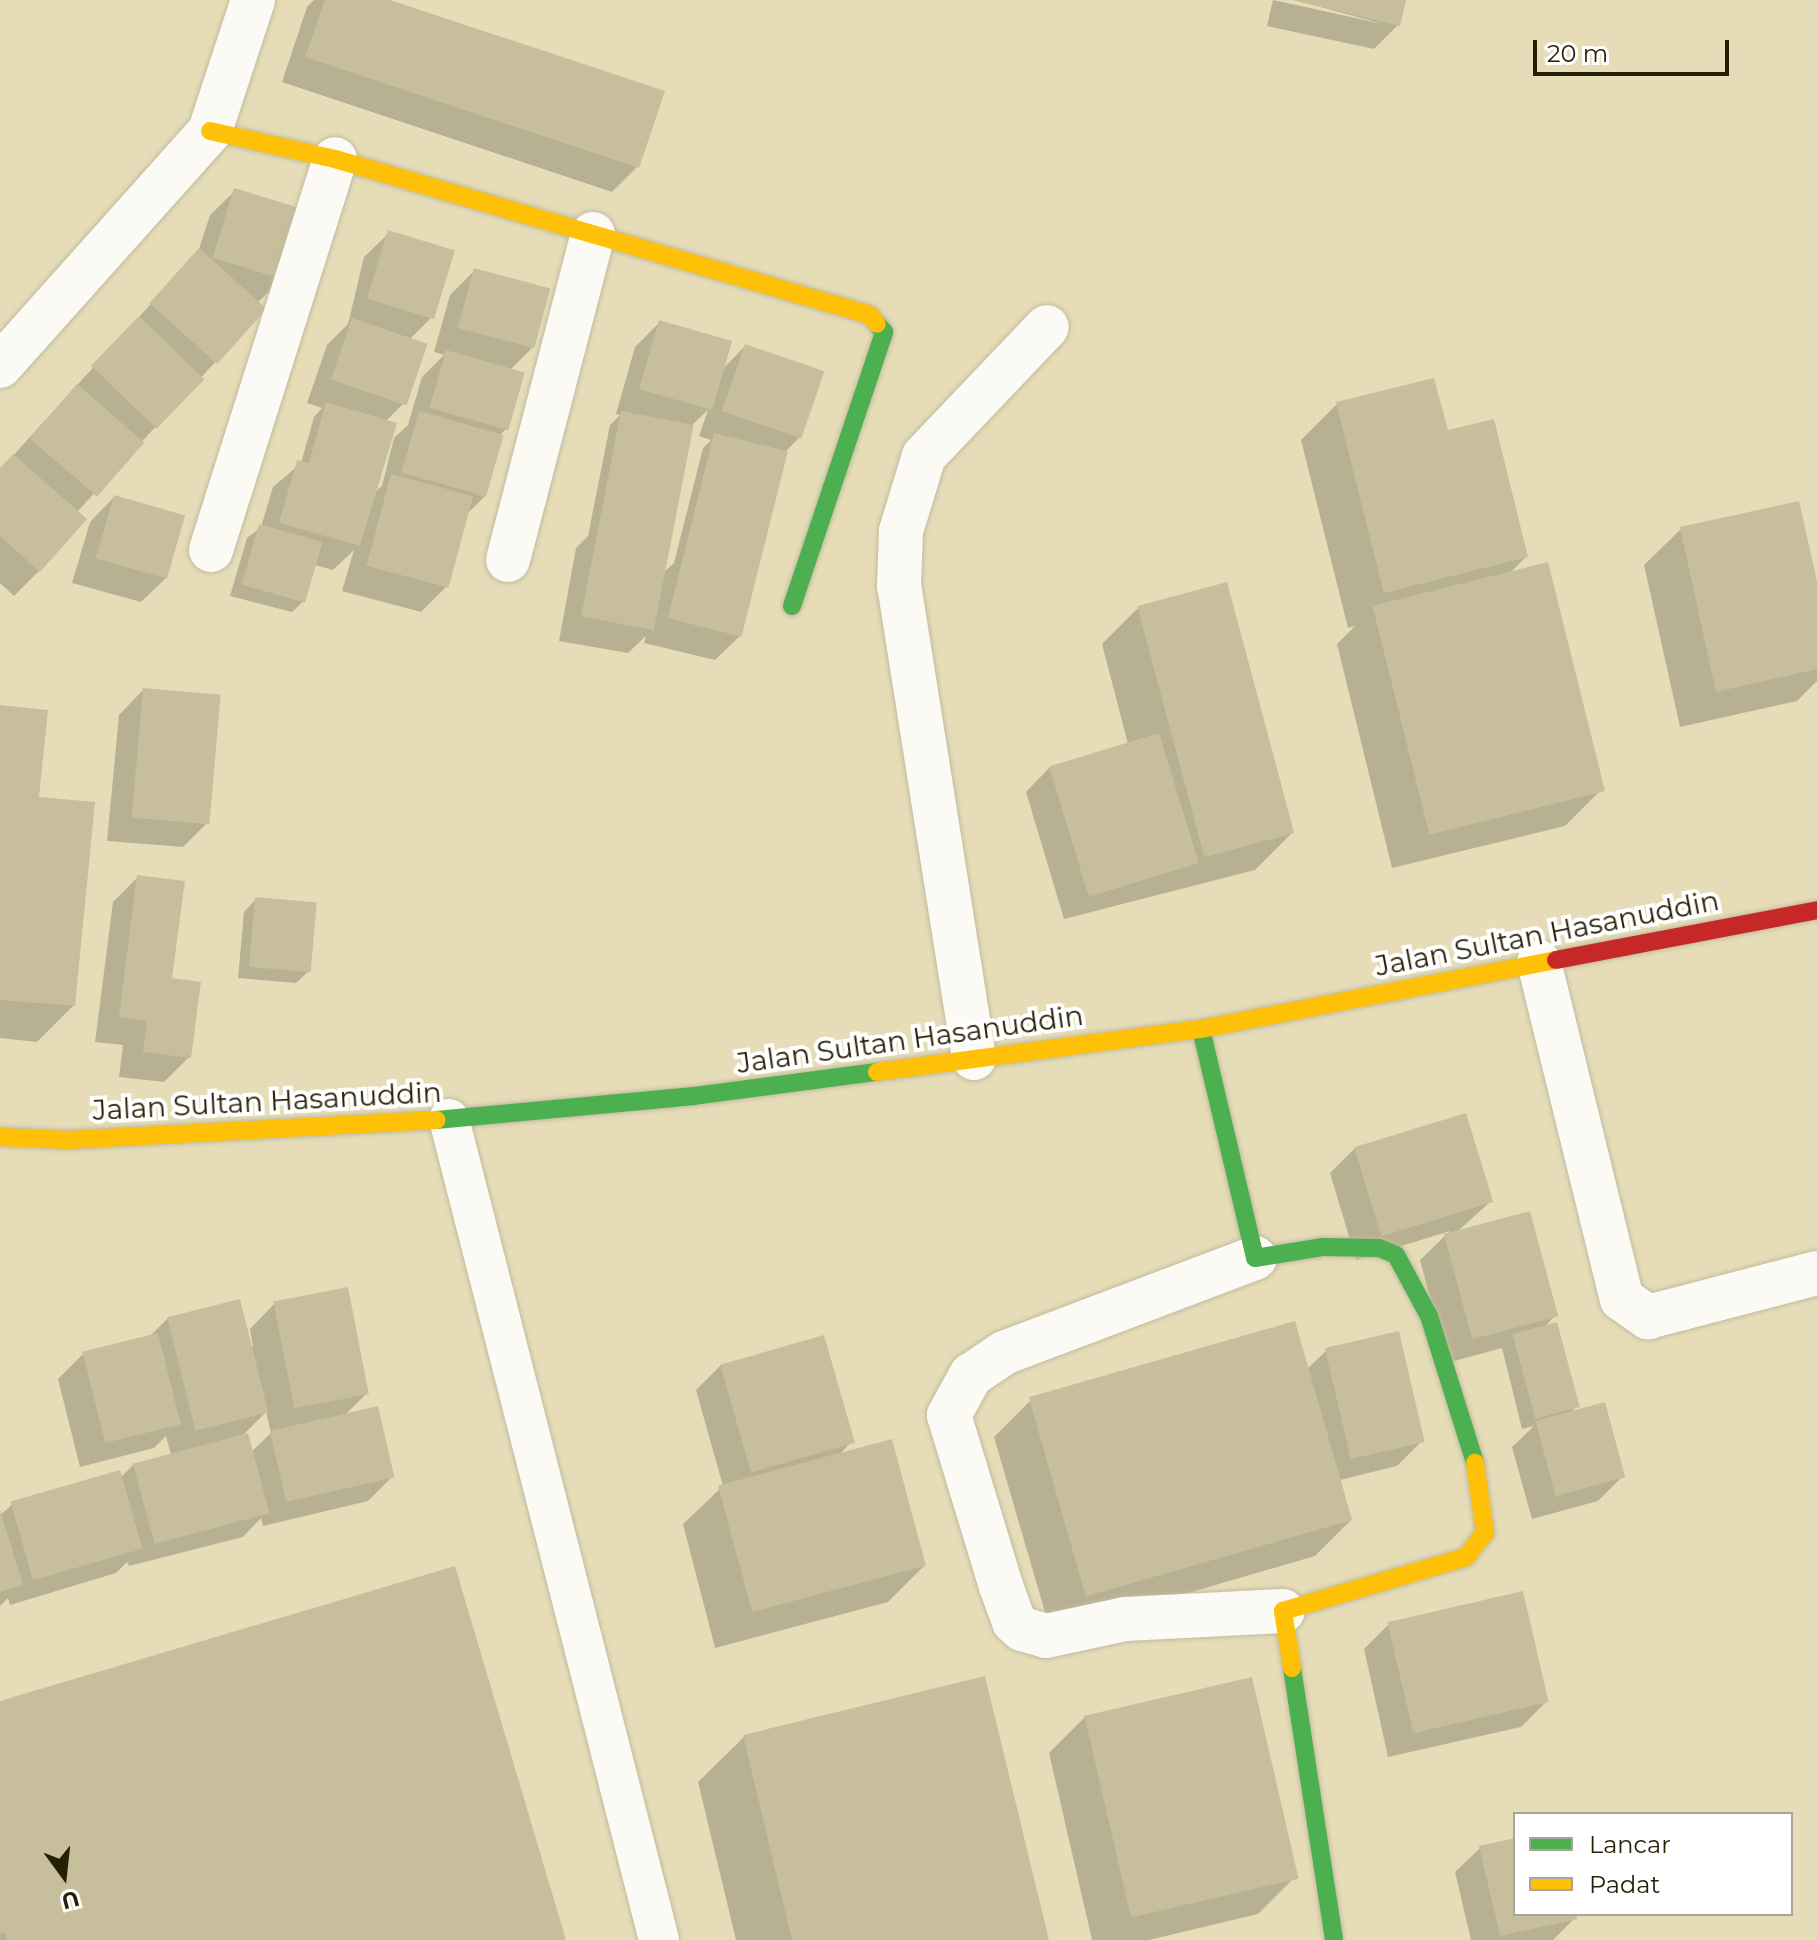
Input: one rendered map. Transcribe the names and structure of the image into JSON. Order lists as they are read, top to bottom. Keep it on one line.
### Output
{"streets":{"street":["Jalan Sultan Hasanuddin"]},"legend":["Lancar","Padat"],"scale_bar":"20 m","north":"bottom"}
